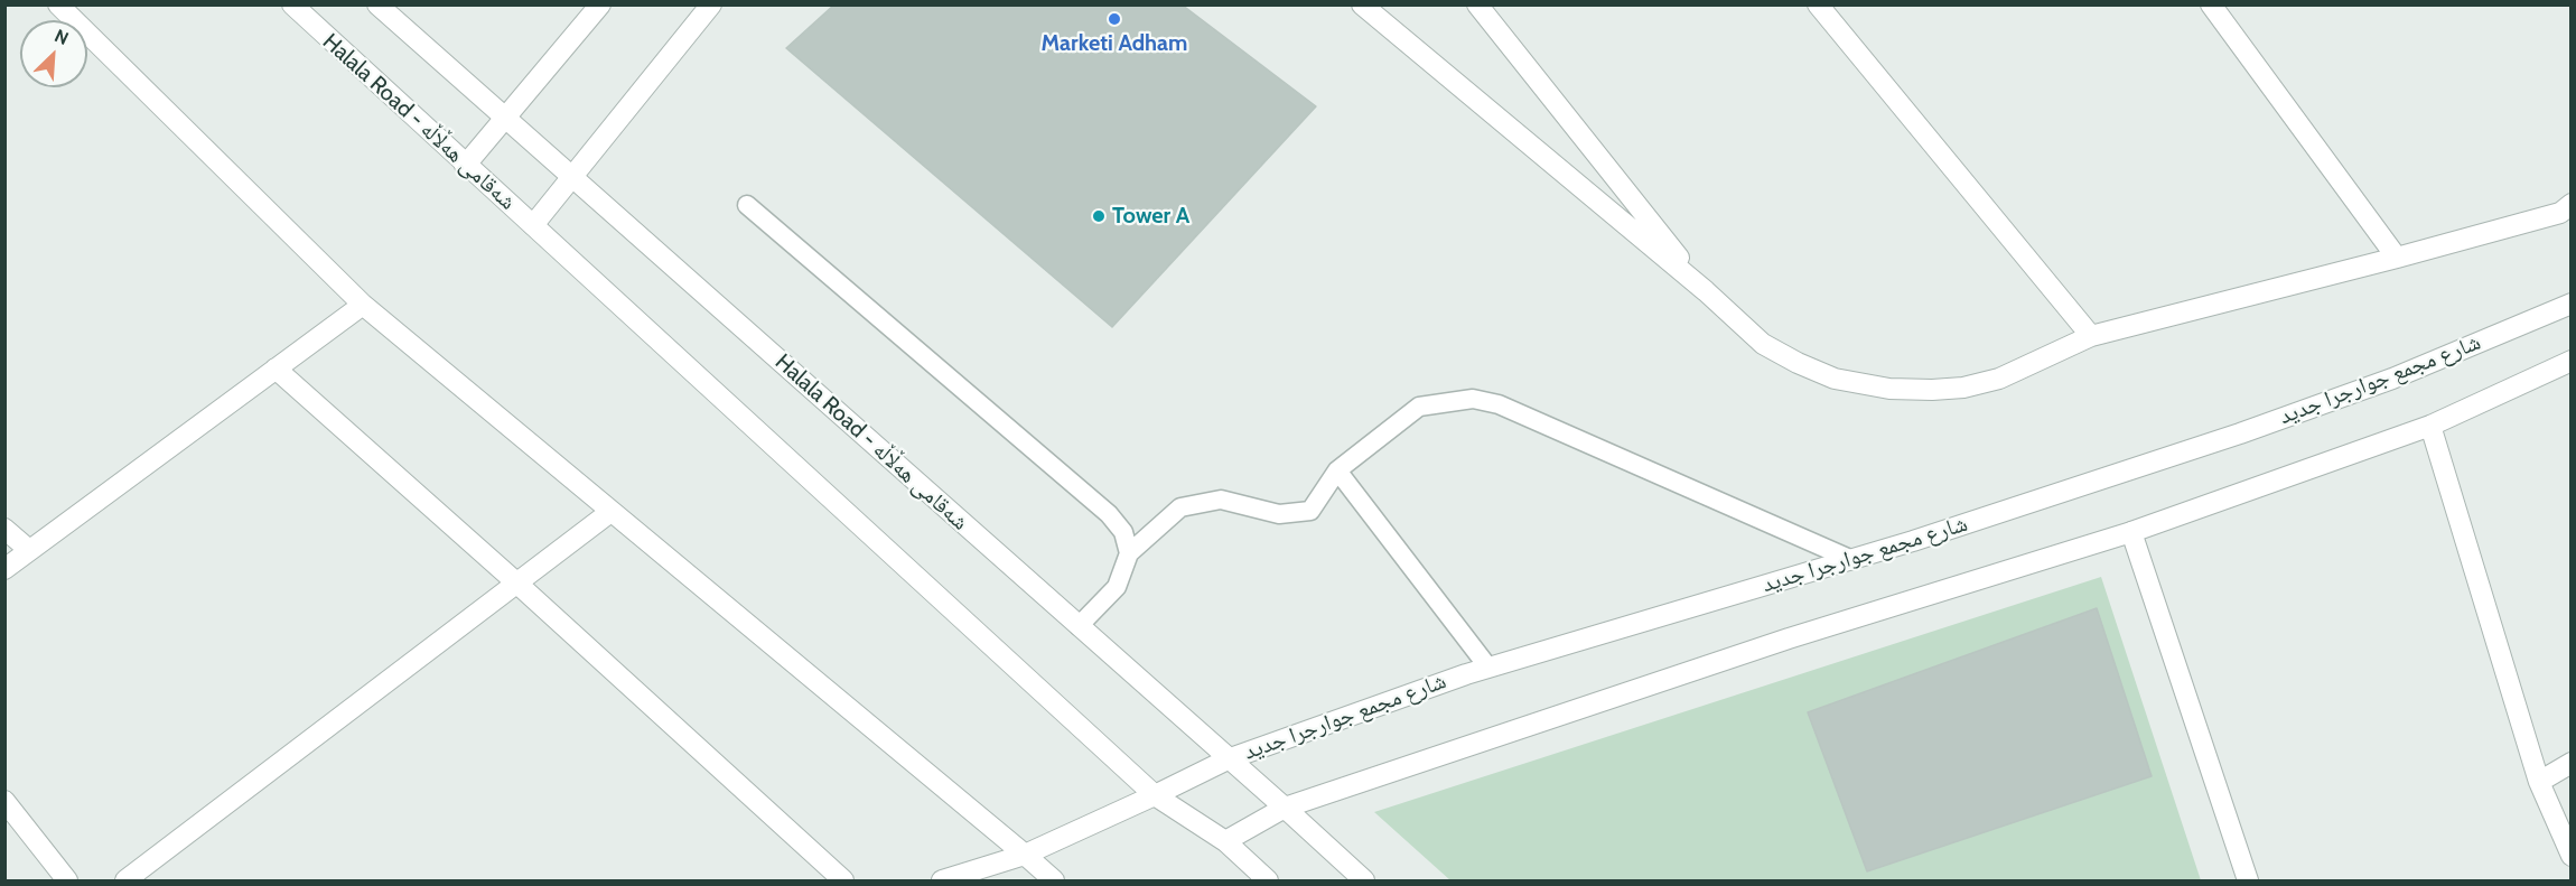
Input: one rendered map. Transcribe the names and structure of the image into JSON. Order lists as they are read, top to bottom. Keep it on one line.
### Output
{"streets":{"street":["Halala Road - شەقامی هەڵاڵە","شارع مجمع جوارجرا جديد"]},"crossings":[["Halala Road - شەقامی هەڵاڵە","شارع مجمع جوارجرا جديد"]],"places":["Marketi Adham","Tower A"],"north":"top right"}
